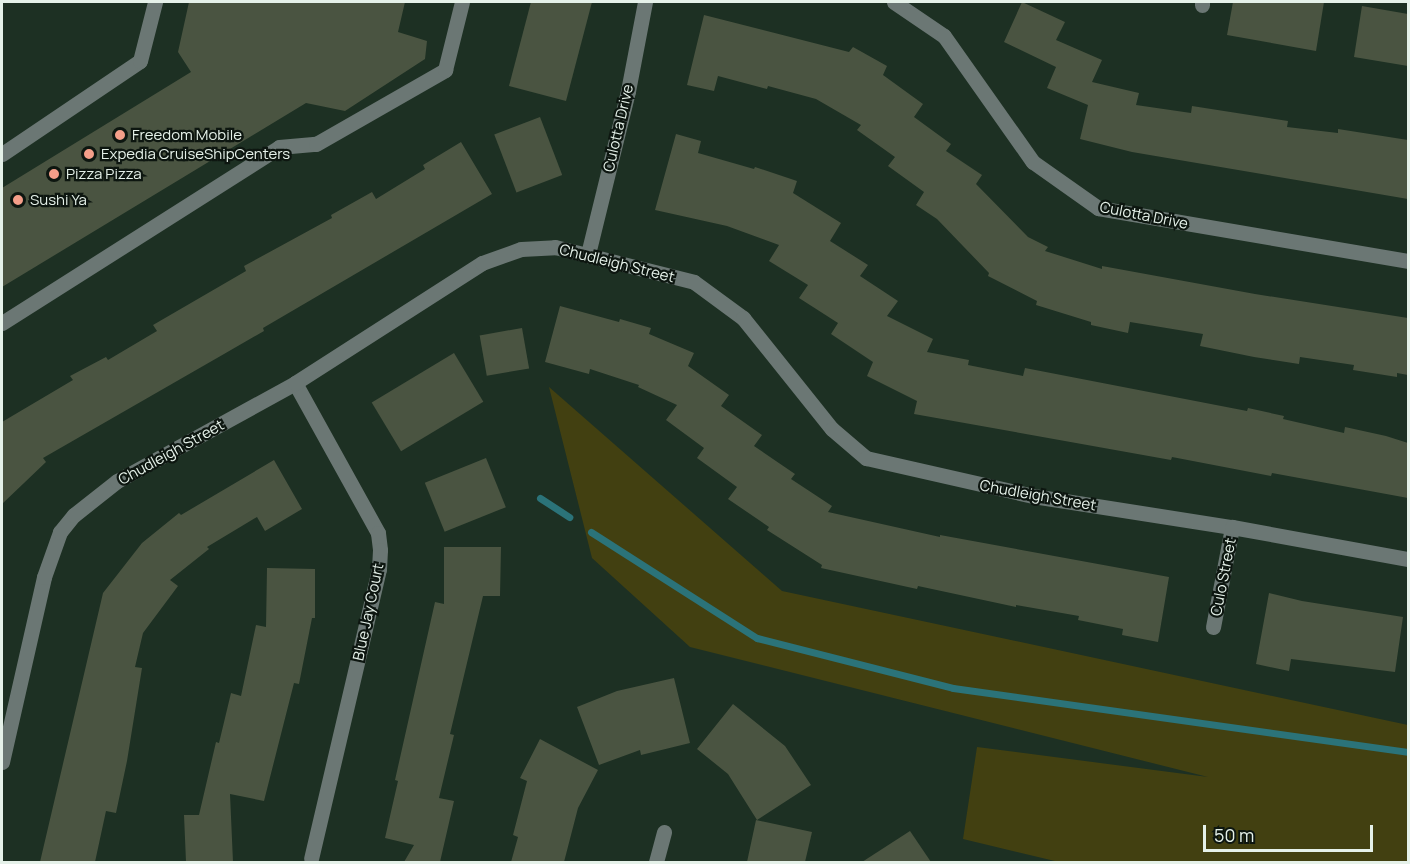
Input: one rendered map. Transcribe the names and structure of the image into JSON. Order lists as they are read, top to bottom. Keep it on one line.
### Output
{"streets":{"street":["Culotta Drive","Chudleigh Street","Culo Street","Blue Jay Court"]},"crossings":[["Culotta Drive","Chudleigh Street"],["Chudleigh Street","Culo Street"],["Chudleigh Street","Blue Jay Court"]],"places":["Freedom Mobile","Expedia CruiseShipCenters","Pizza Pizza","Sushi Ya"],"scale_bar":"50 m"}
